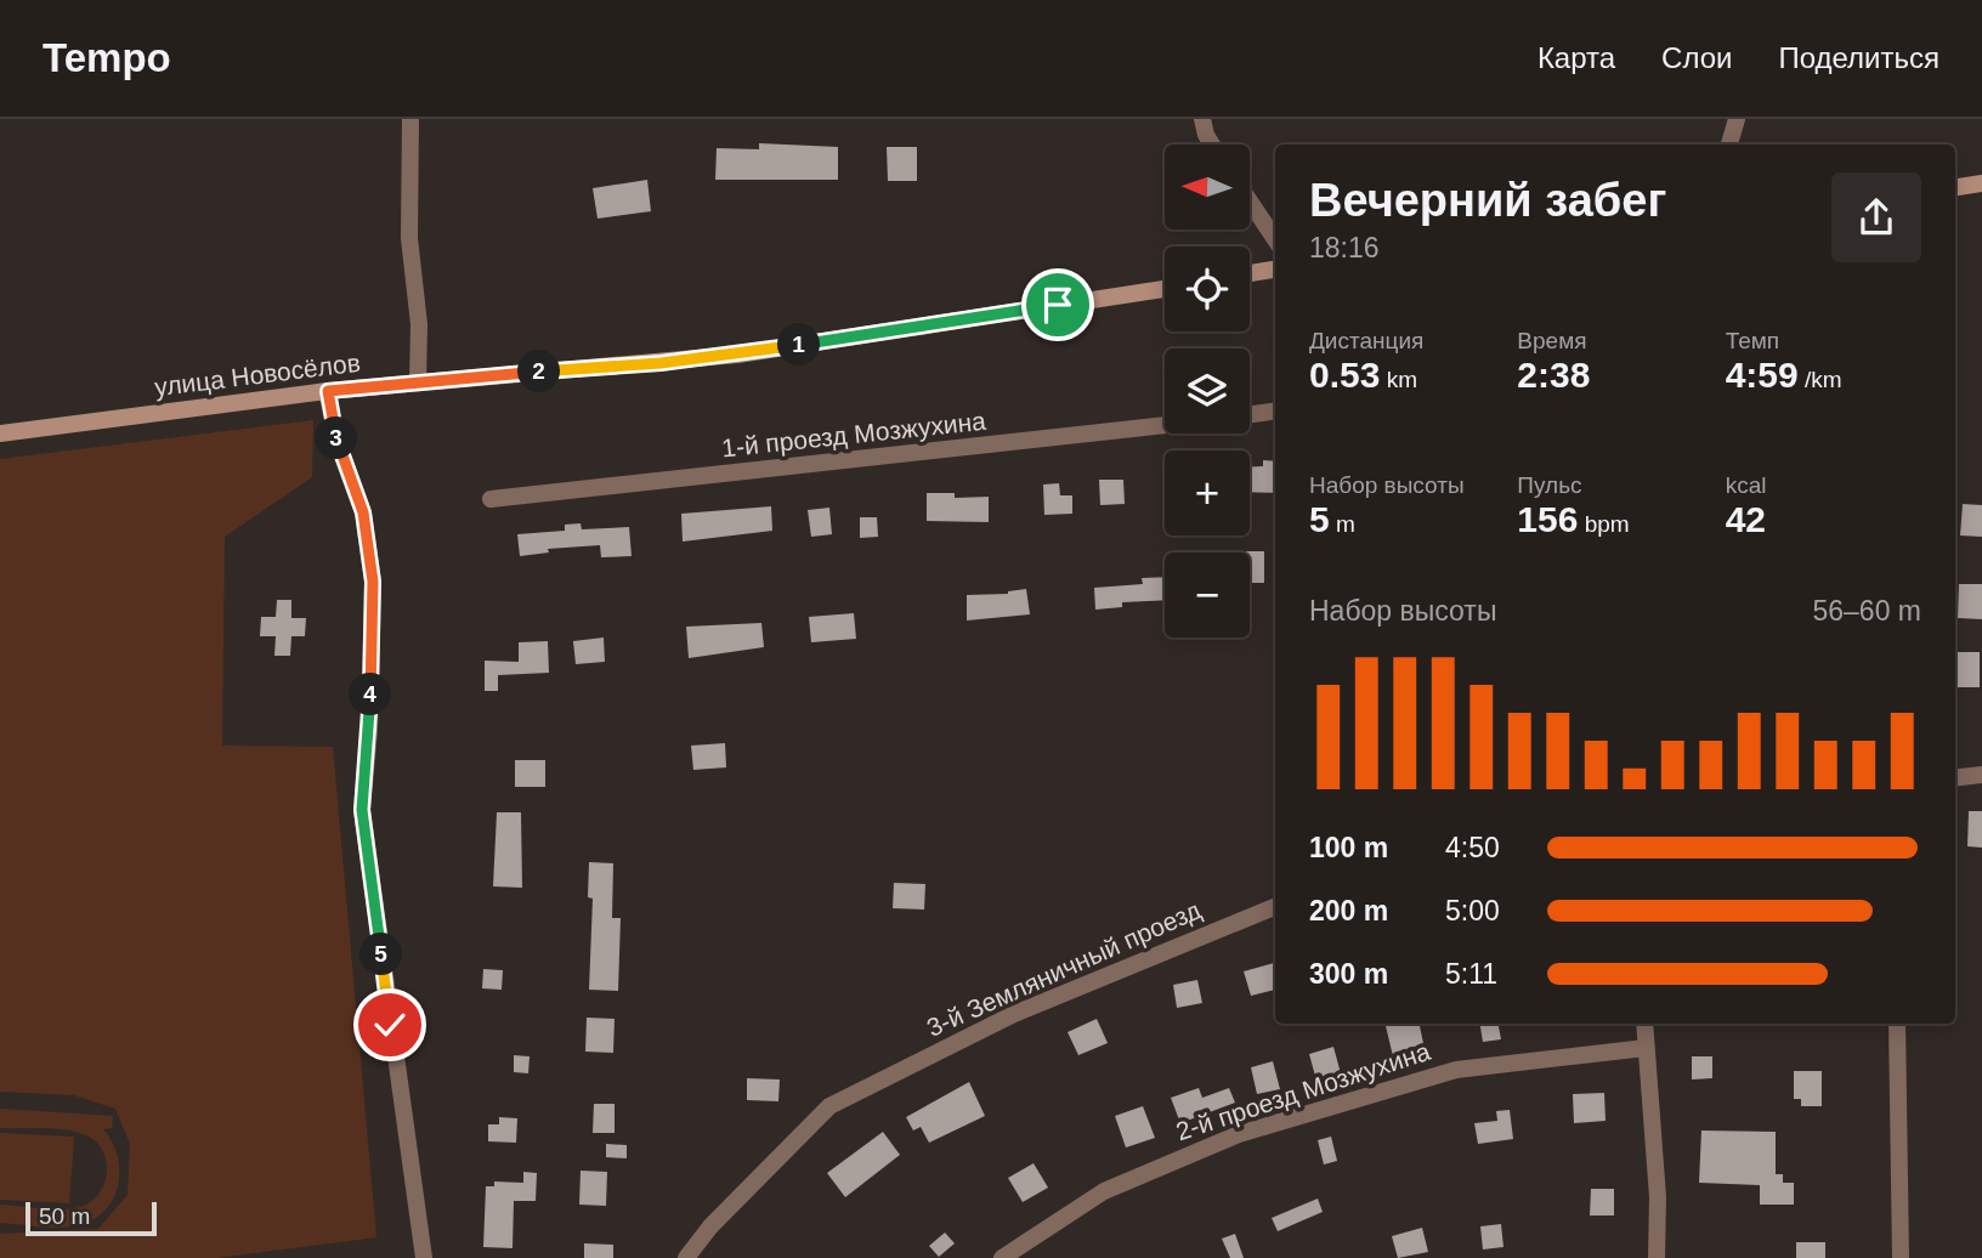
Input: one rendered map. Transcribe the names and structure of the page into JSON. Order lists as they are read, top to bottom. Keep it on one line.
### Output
{"streets":{"street":["улица Новосёлов","1-й проезд Мозжухина","3-й Земляничный проезд","2-й проезд Мозжухина"]},"scale_bar":"50 m","north":"left","page":{"header":"Tempo","nav":["Карта","Слои","Поделиться"],"map_buttons":["+","−"],"heading":["Вечерний забег","18:16"],"stats":[["Дистанция","0.53 km"],["Время","2:38"],["Темп","4:59 /km"],["Набор высоты","5 m"],["Пульс","156 bpm"],["kcal","42"]],"pins":["1","2","3","4","5"],"chart":["Набор высоты","56–60 m"],"list":[{"name":"100 m","note":"4:50"},{"name":"200 m","note":"5:00"},{"name":"300 m","note":"5:11"}],"scale":"50 m"}}
